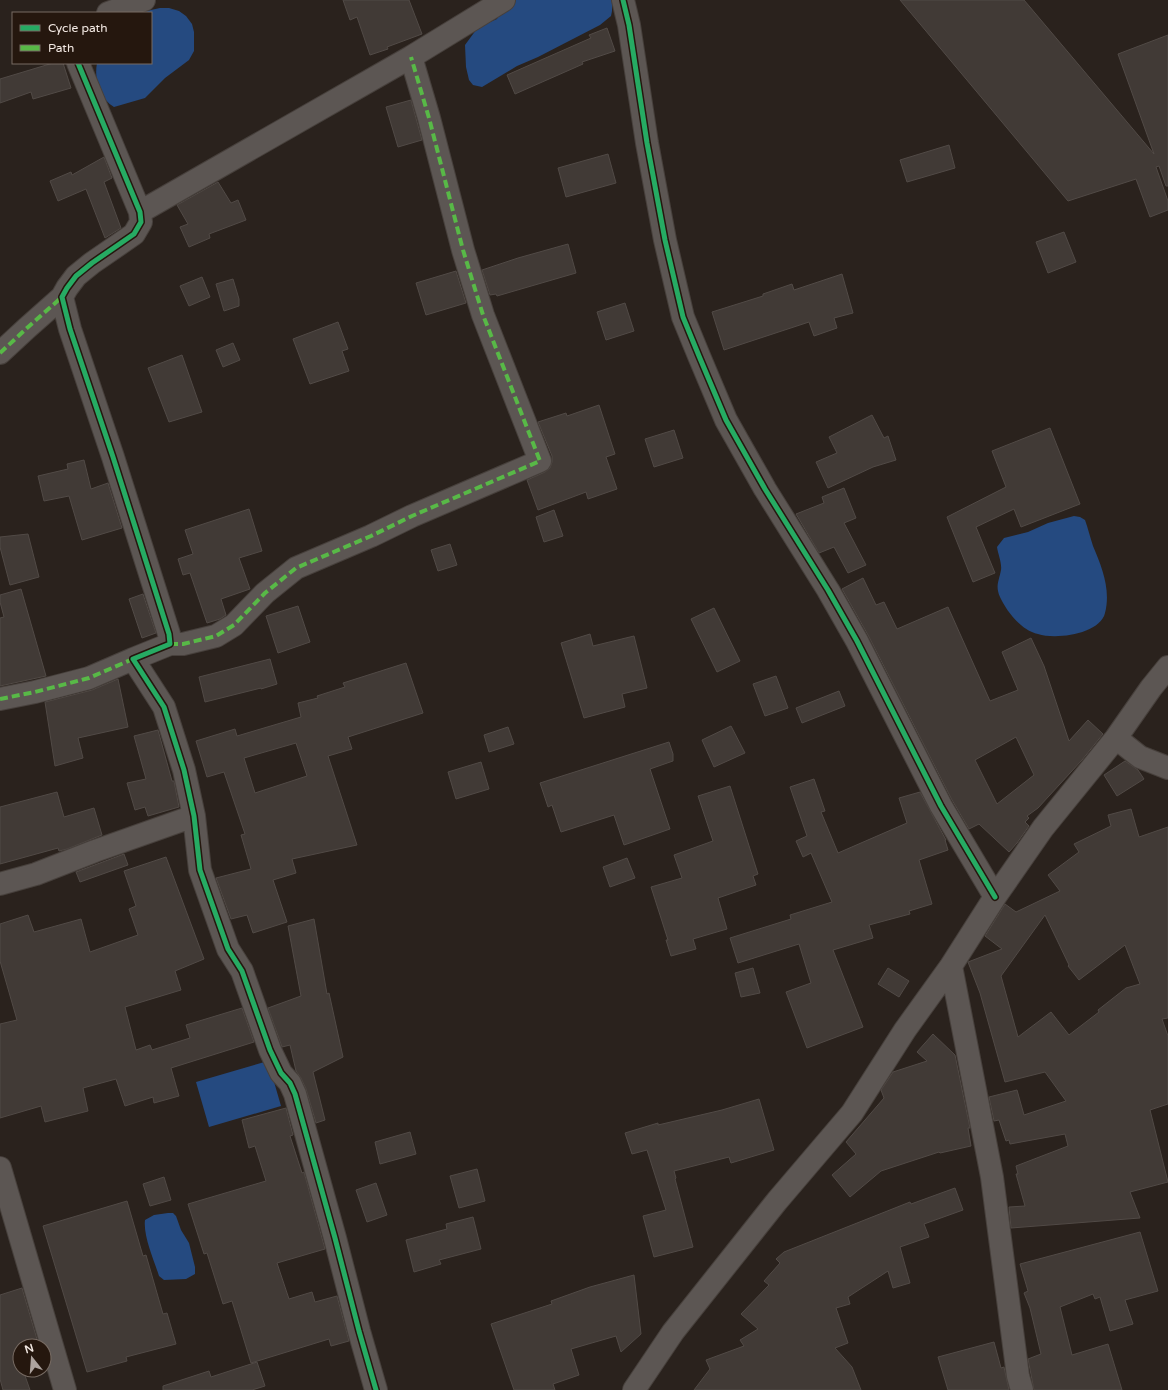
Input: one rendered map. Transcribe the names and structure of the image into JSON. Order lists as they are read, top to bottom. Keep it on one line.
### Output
{"legend":["Cycle path","Path"],"north":"top"}
